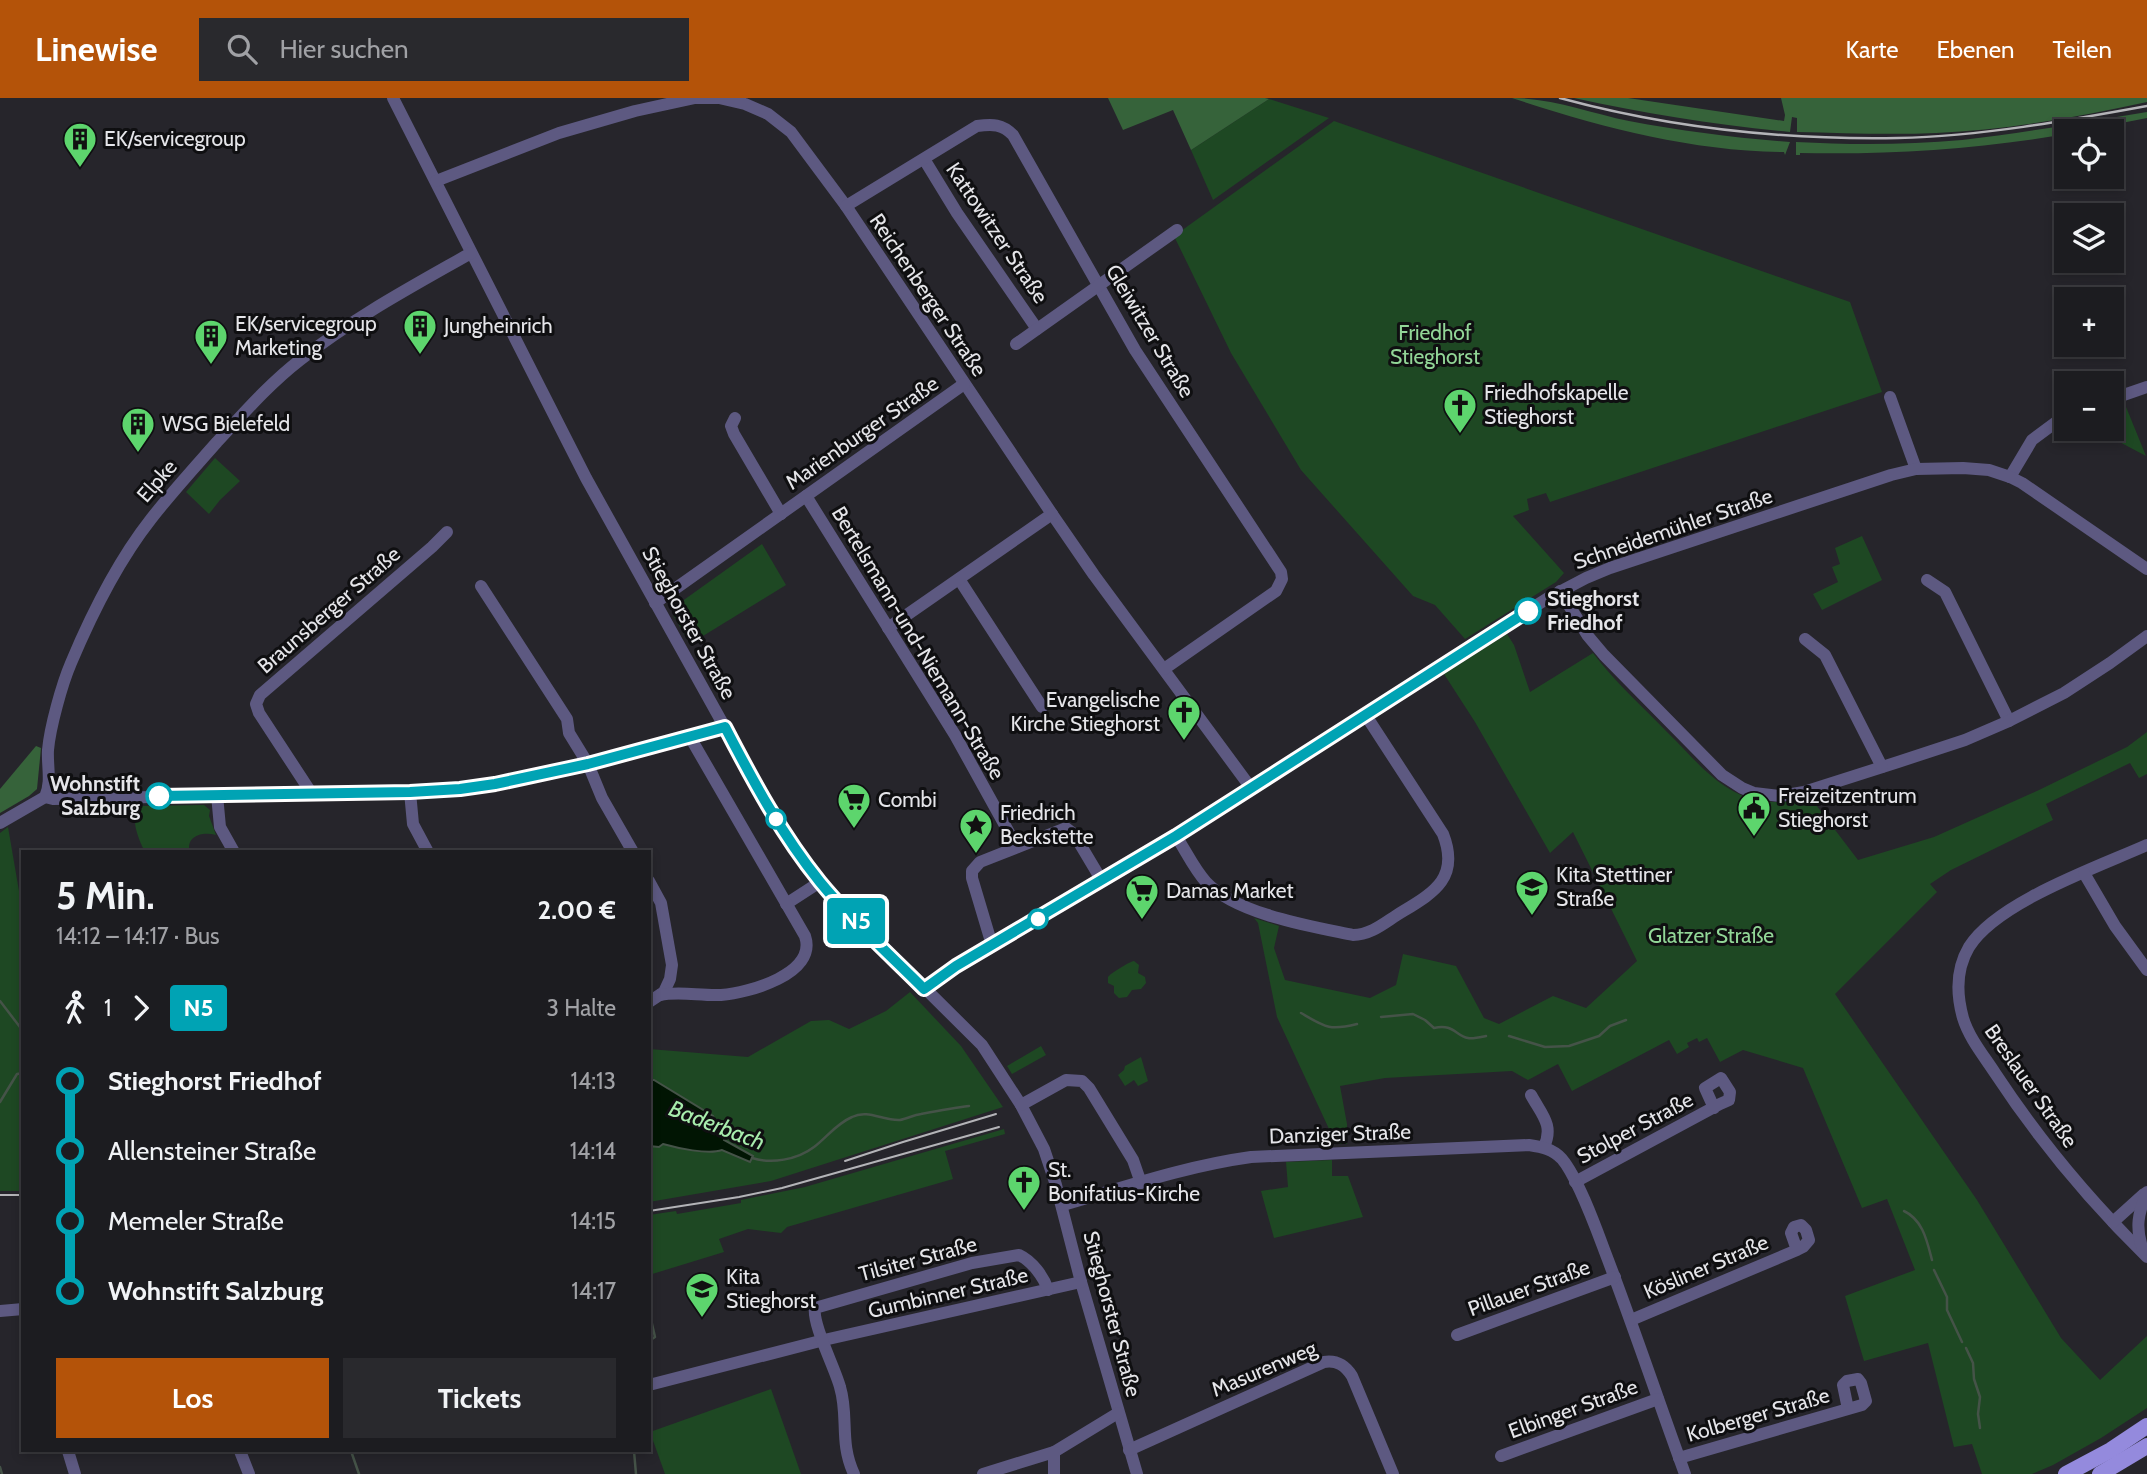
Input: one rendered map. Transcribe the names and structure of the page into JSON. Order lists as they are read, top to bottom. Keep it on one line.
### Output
{"streets":{"street":["Kattowitzer Straße","Reichenberger Straße","Gleiwitzer Straße","Marienburger Straße","Elpke","Schneidemühler Straße","Braunsberger Straße","Stieghorster Straße","Bertelsmann-und-Niemann-Straße","Breslauer Straße","Stolper Straße","Danziger Straße","Tilsiter Straße","Kösliner Straße","Pillauer Straße","Gumbinner Straße","Masurenweg","Elbinger Straße","Kolberger Straße"]},"crossings":[["Kattowitzer Straße","Gleiwitzer Straße"],["Reichenberger Straße","Gleiwitzer Straße"],["Reichenberger Straße","Marienburger Straße"],["Reichenberger Straße","Schneidemühler Straße"],["Reichenberger Straße","Stieghorster Straße"],["Marienburger Straße","Stieghorster Straße"],["Marienburger Straße","Bertelsmann-und-Niemann-Straße"],["Elpke","Stieghorster Straße"],["Schneidemühler Straße","Stieghorster Straße"],["Stieghorster Straße","Danziger Straße"],["Stieghorster Straße","Gumbinner Straße"],["Stieghorster Straße","Masurenweg"],["Tilsiter Straße","Gumbinner Straße"]],"water":["Baderbach"],"parks":["Friedhof Stieghorst","Glatzer Straße"],"places":{"building":["EK/servicegroup","Jungheinrich","EK/servicegroup Marketing","WSG Bielefeld"],"church":["Friedhofskapelle Stieghorst","Evangelische Kirche Stieghorst","St. Bonifatius-Kirche"],"other":["Stieghorst Friedhof","Wohnstift Salzburg"],"supermarket":["Combi","Damas Market"],"public building":["Freizeitzentrum Stieghorst"],"place":["Friedrich Beckstette"],"school or university":["Kita Stettiner Straße","Kita Stieghorst"]},"lines":["bus line N5"],"page":{"header":"Linewise","search":"Hier suchen","nav":["Karte","Ebenen","Teilen"],"on_map":"N5","map_buttons":["+","−"],"heading":["5 Min.","14:12 – 14:17 · Bus","2.00 €"],"legs":["1","N5","3 Halte"],"list":[{"name":"Stieghorst Friedhof","value":"14:13"},{"name":"Allensteiner Straße","value":"14:14"},{"name":"Memeler Straße","value":"14:15"},{"name":"Wohnstift Salzburg","value":"14:17"}],"buttons":["Los","Tickets"]}}
